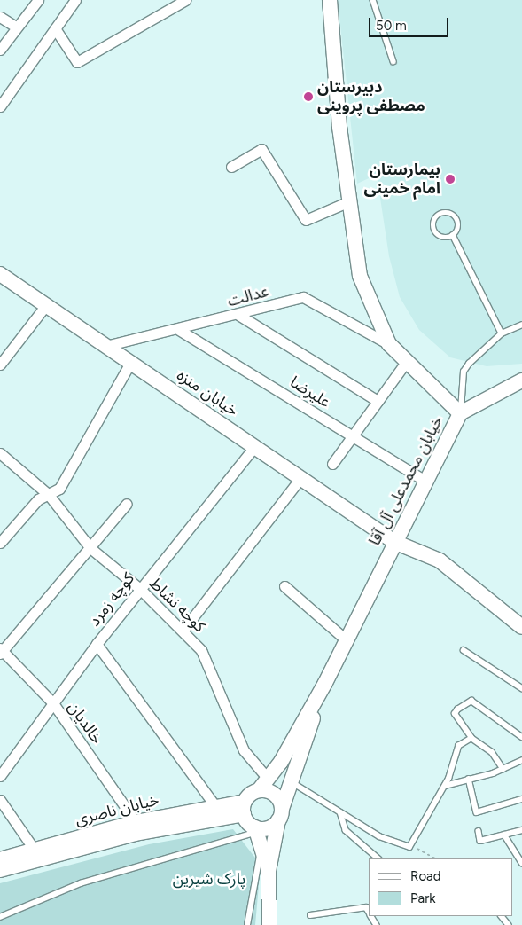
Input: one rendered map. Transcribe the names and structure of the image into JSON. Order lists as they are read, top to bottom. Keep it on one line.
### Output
{"streets":{"street":["عدالت","علیرضا","خیابان منزه","خیابان محمدعلی آل آقا","کوچه زمرد","کوچه نشاط","خالدیان","خیابان ناصری"]},"crossings":[["عدالت","علیرضا"],["عدالت","خیابان منزه"],["عدالت","خیابان محمدعلی آل آقا"],["علیرضا","خیابان محمدعلی آل آقا"],["خیابان منزه","خیابان محمدعلی آل آقا"],["خیابان منزه","کوچه زمرد"],["خیابان محمدعلی آل آقا","کوچه نشاط"],["کوچه زمرد","کوچه نشاط"],["کوچه زمرد","خالدیان"],["خالدیان","خیابان ناصری"]],"parks":["پارک شیرین"],"places":["دبیرستان مصطفی پروینی","بیمارستان امام خمینی"],"legend":["Road","Park"],"scale_bar":"50 m"}
